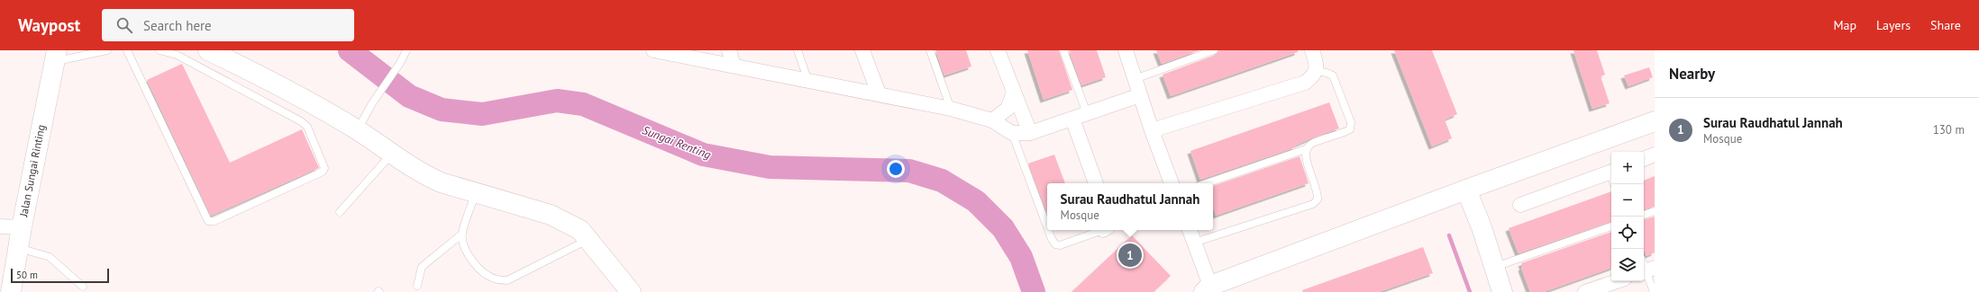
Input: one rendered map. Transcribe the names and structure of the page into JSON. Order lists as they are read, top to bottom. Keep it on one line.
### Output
{"streets":{"street":["Jalan Sungai Rinting"]},"water":["Sungai Renting"],"scale_bar":"50 m","page":{"header":"Waypost","search":"Search here","nav":["Map","Layers","Share"],"heading":"Nearby","list":[{"mark":"1","name":"Surau Raudhatul Jannah","note":"Mosque","value":"130 m"}],"map_buttons":["+","−"],"popup":["Surau Raudhatul Jannah","Mosque"],"pins":"1","scale":"50 m"}}
